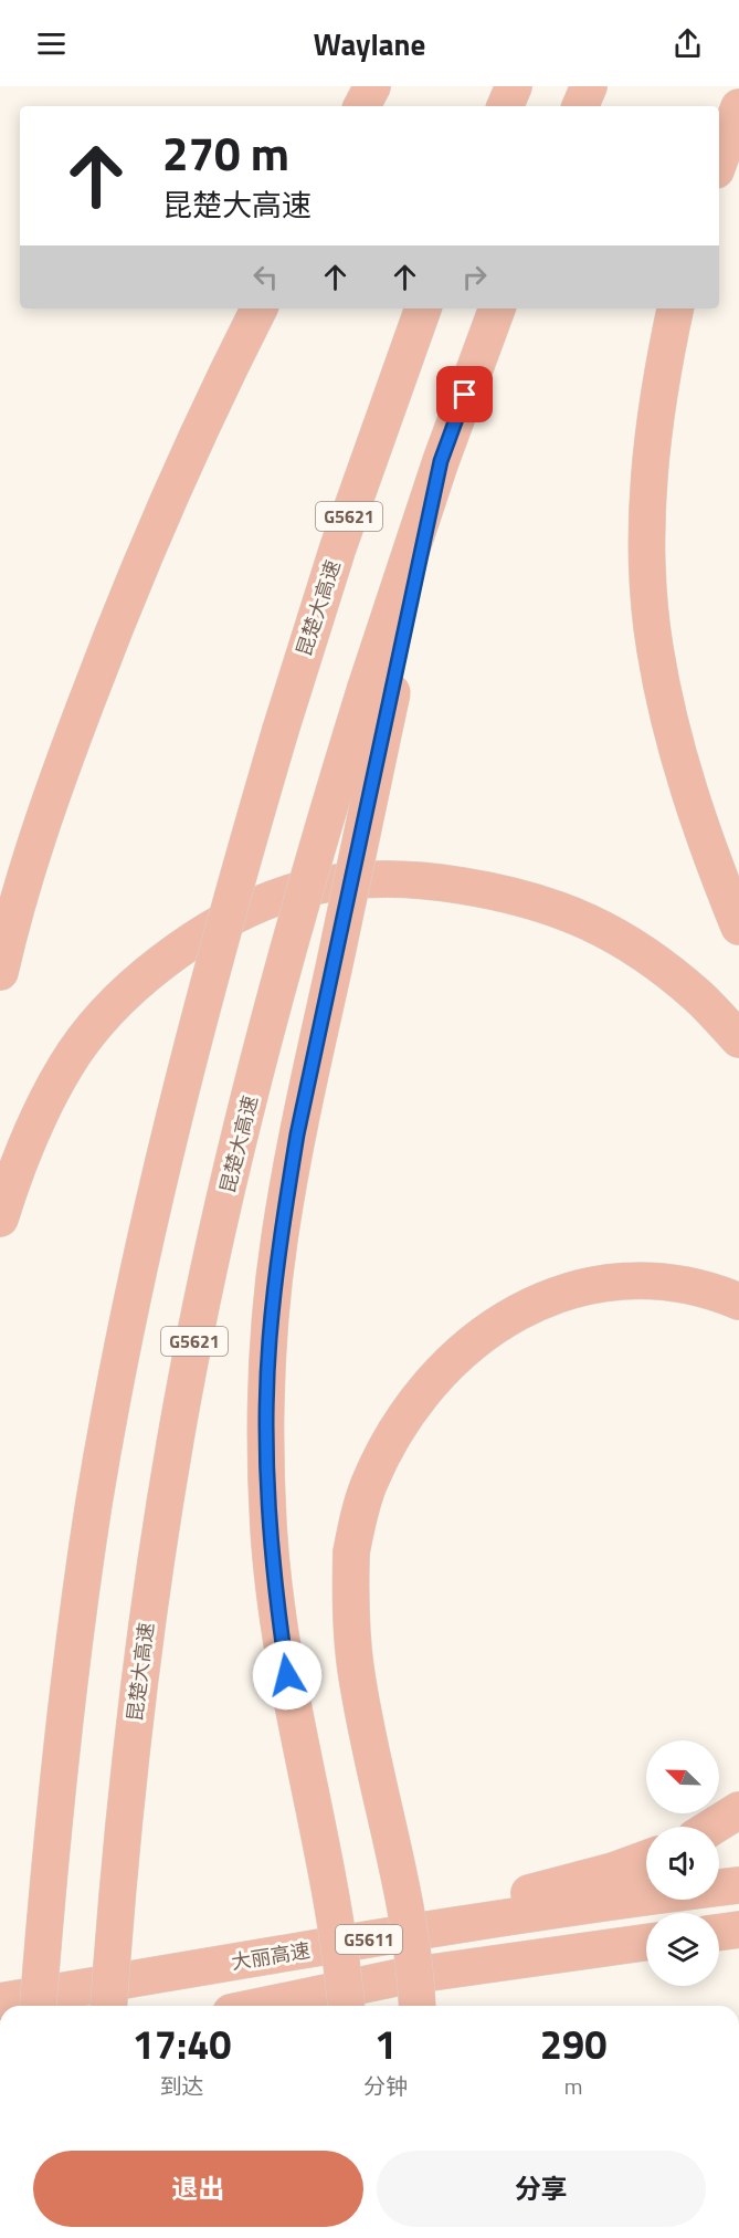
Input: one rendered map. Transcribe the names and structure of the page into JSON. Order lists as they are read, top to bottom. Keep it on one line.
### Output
{"streets":{"highway":["G5621","昆楚大高速","G5611","大丽高速"]},"north":"top left","page":{"header":"Waylane","turn":["270 m","昆楚大高速"],"eta":["17:40","到达","1","分钟","290","m"],"buttons":["退出","分享"]}}
